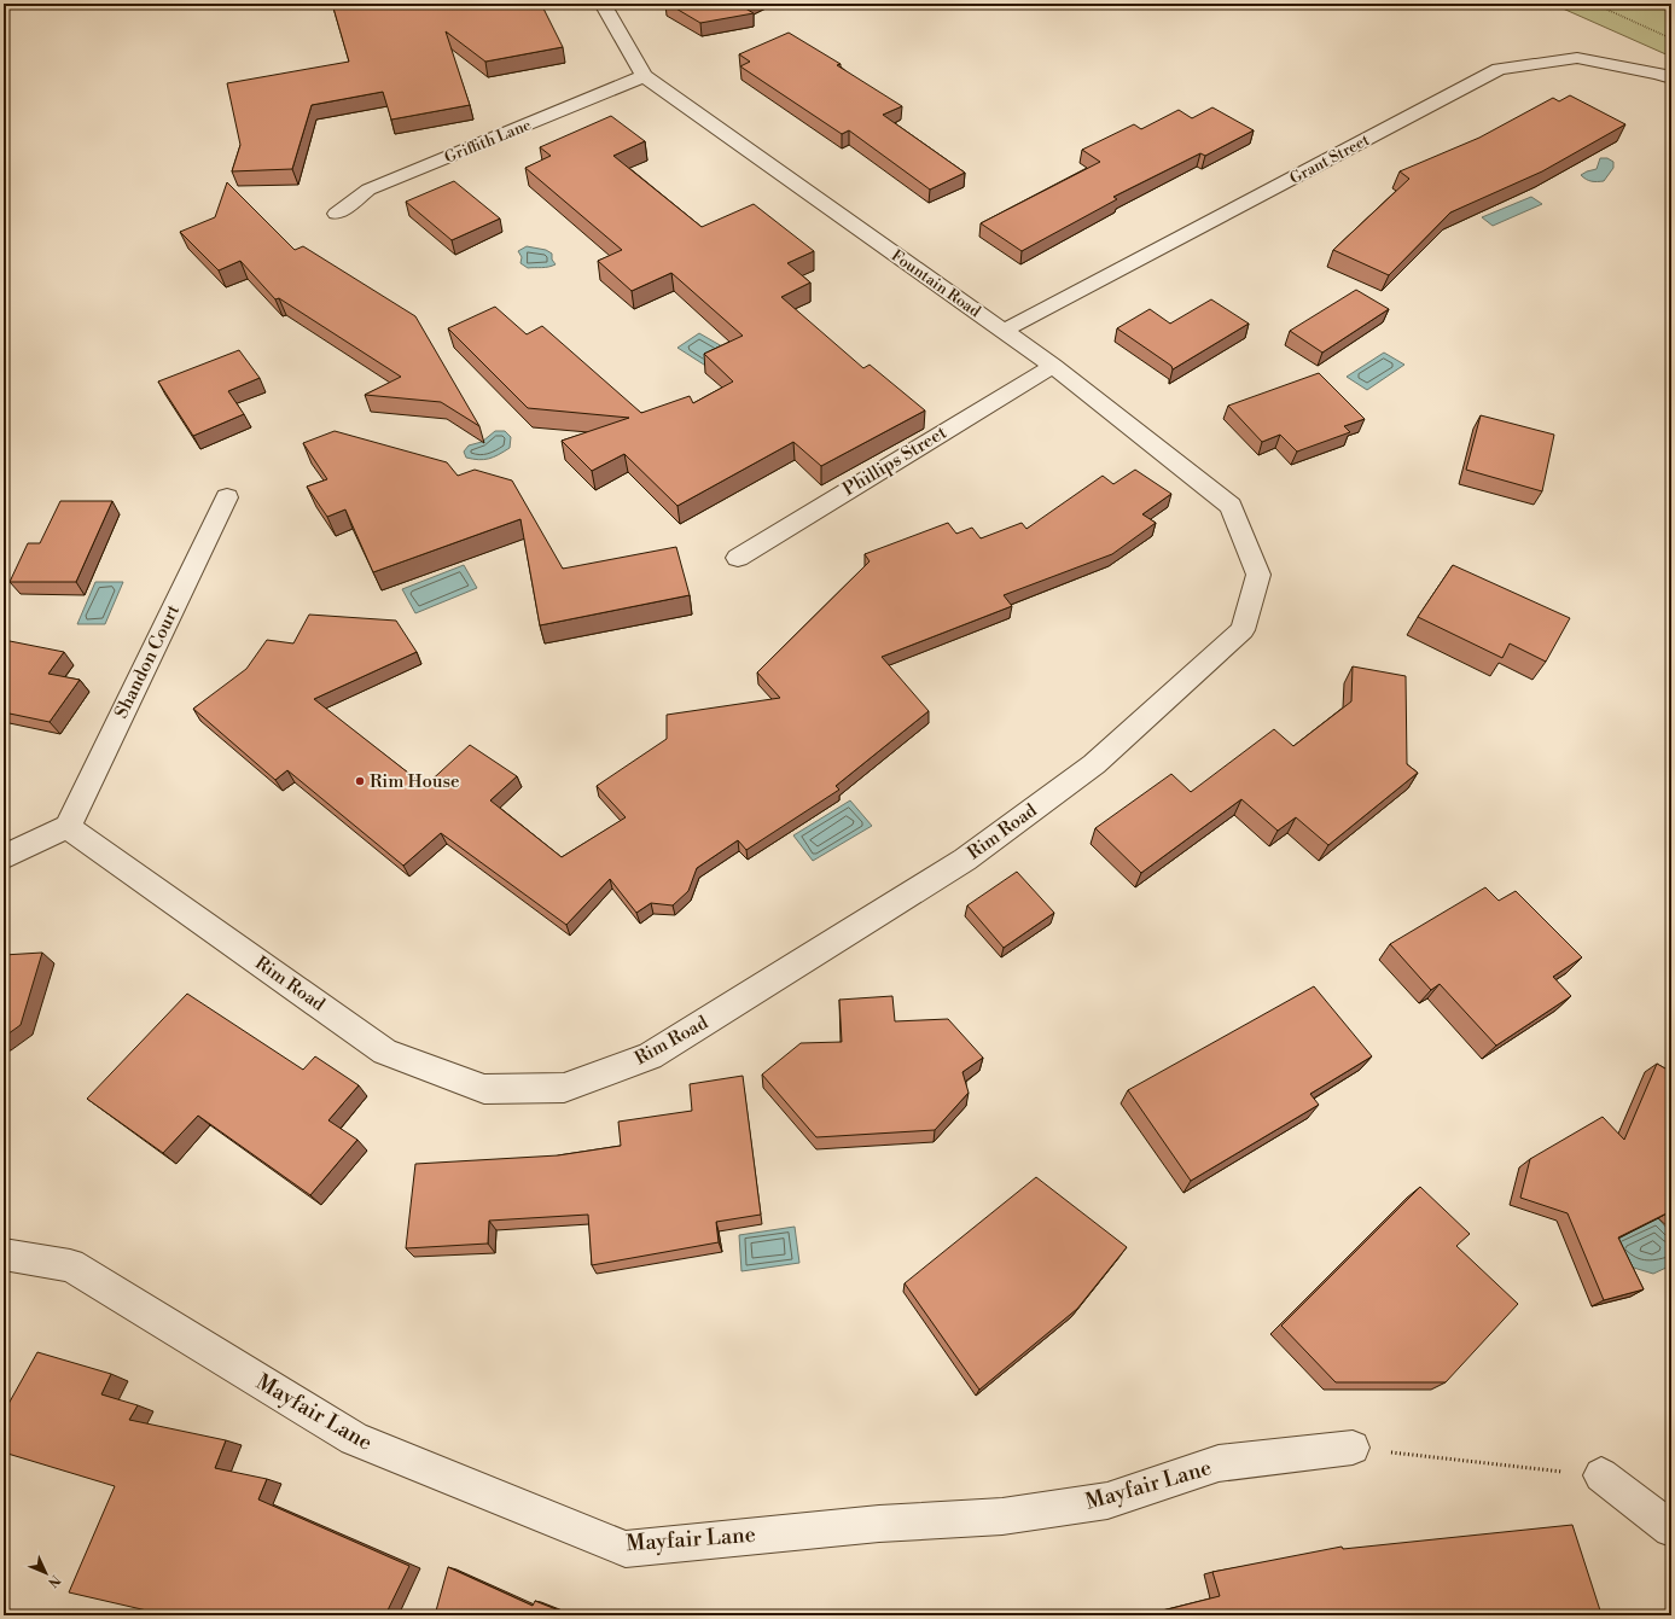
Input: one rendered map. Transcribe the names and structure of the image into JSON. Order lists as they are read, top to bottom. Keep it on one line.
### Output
{"streets":{"street":["Griffith Lane","Grant Street","Fountain Road","Phillips Street","Shandon Court","Rim Road","Mayfair Lane"]},"crossings":[["Griffith Lane","Fountain Road"],["Grant Street","Fountain Road"],["Fountain Road","Phillips Street"],["Fountain Road","Rim Road"],["Shandon Court","Rim Road"]],"places":["Rim House"],"north":"bottom right"}
